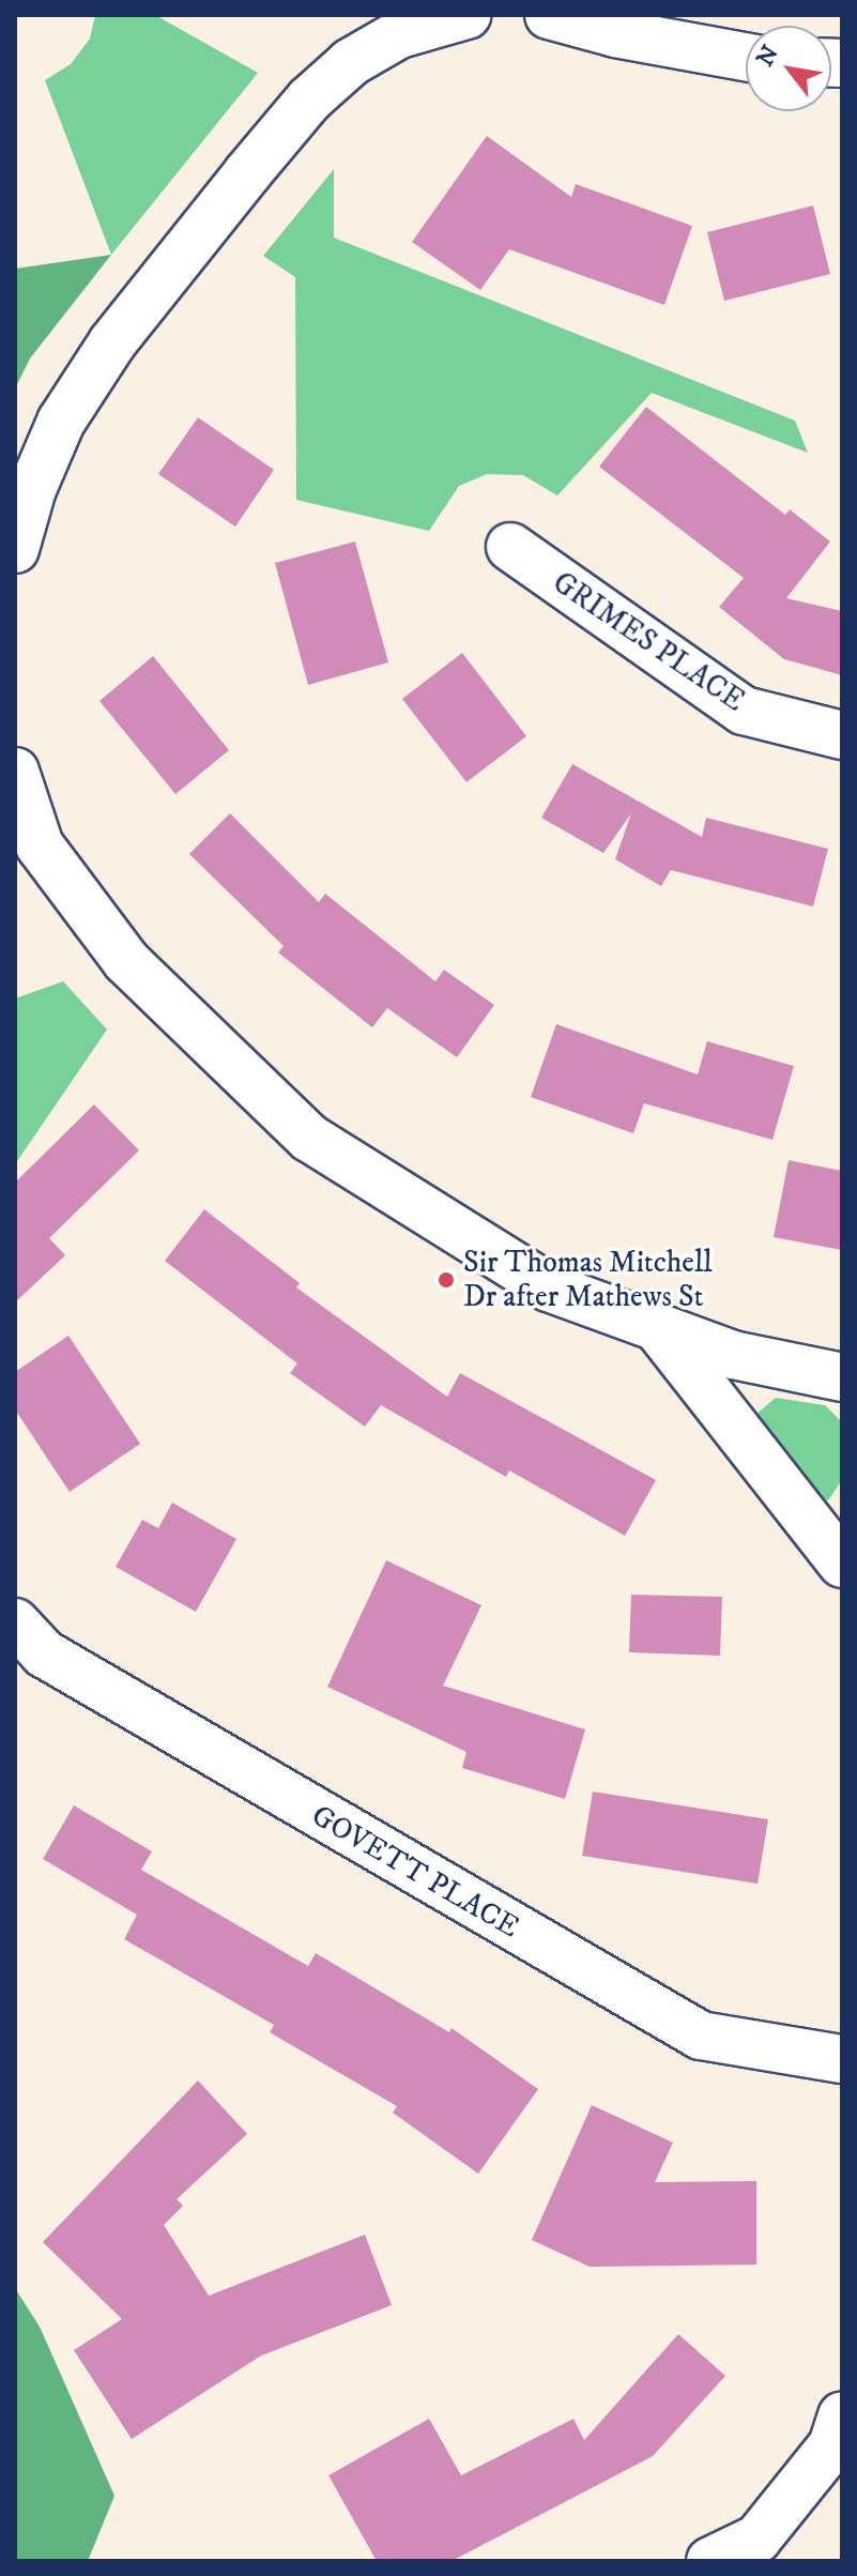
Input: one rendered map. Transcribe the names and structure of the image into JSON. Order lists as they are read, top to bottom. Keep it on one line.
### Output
{"streets":{"street":["GRIMES PLACE","GOVETT PLACE"]},"places":["Sir Thomas Mitchell Dr after Mathews St"],"north":"top left"}
